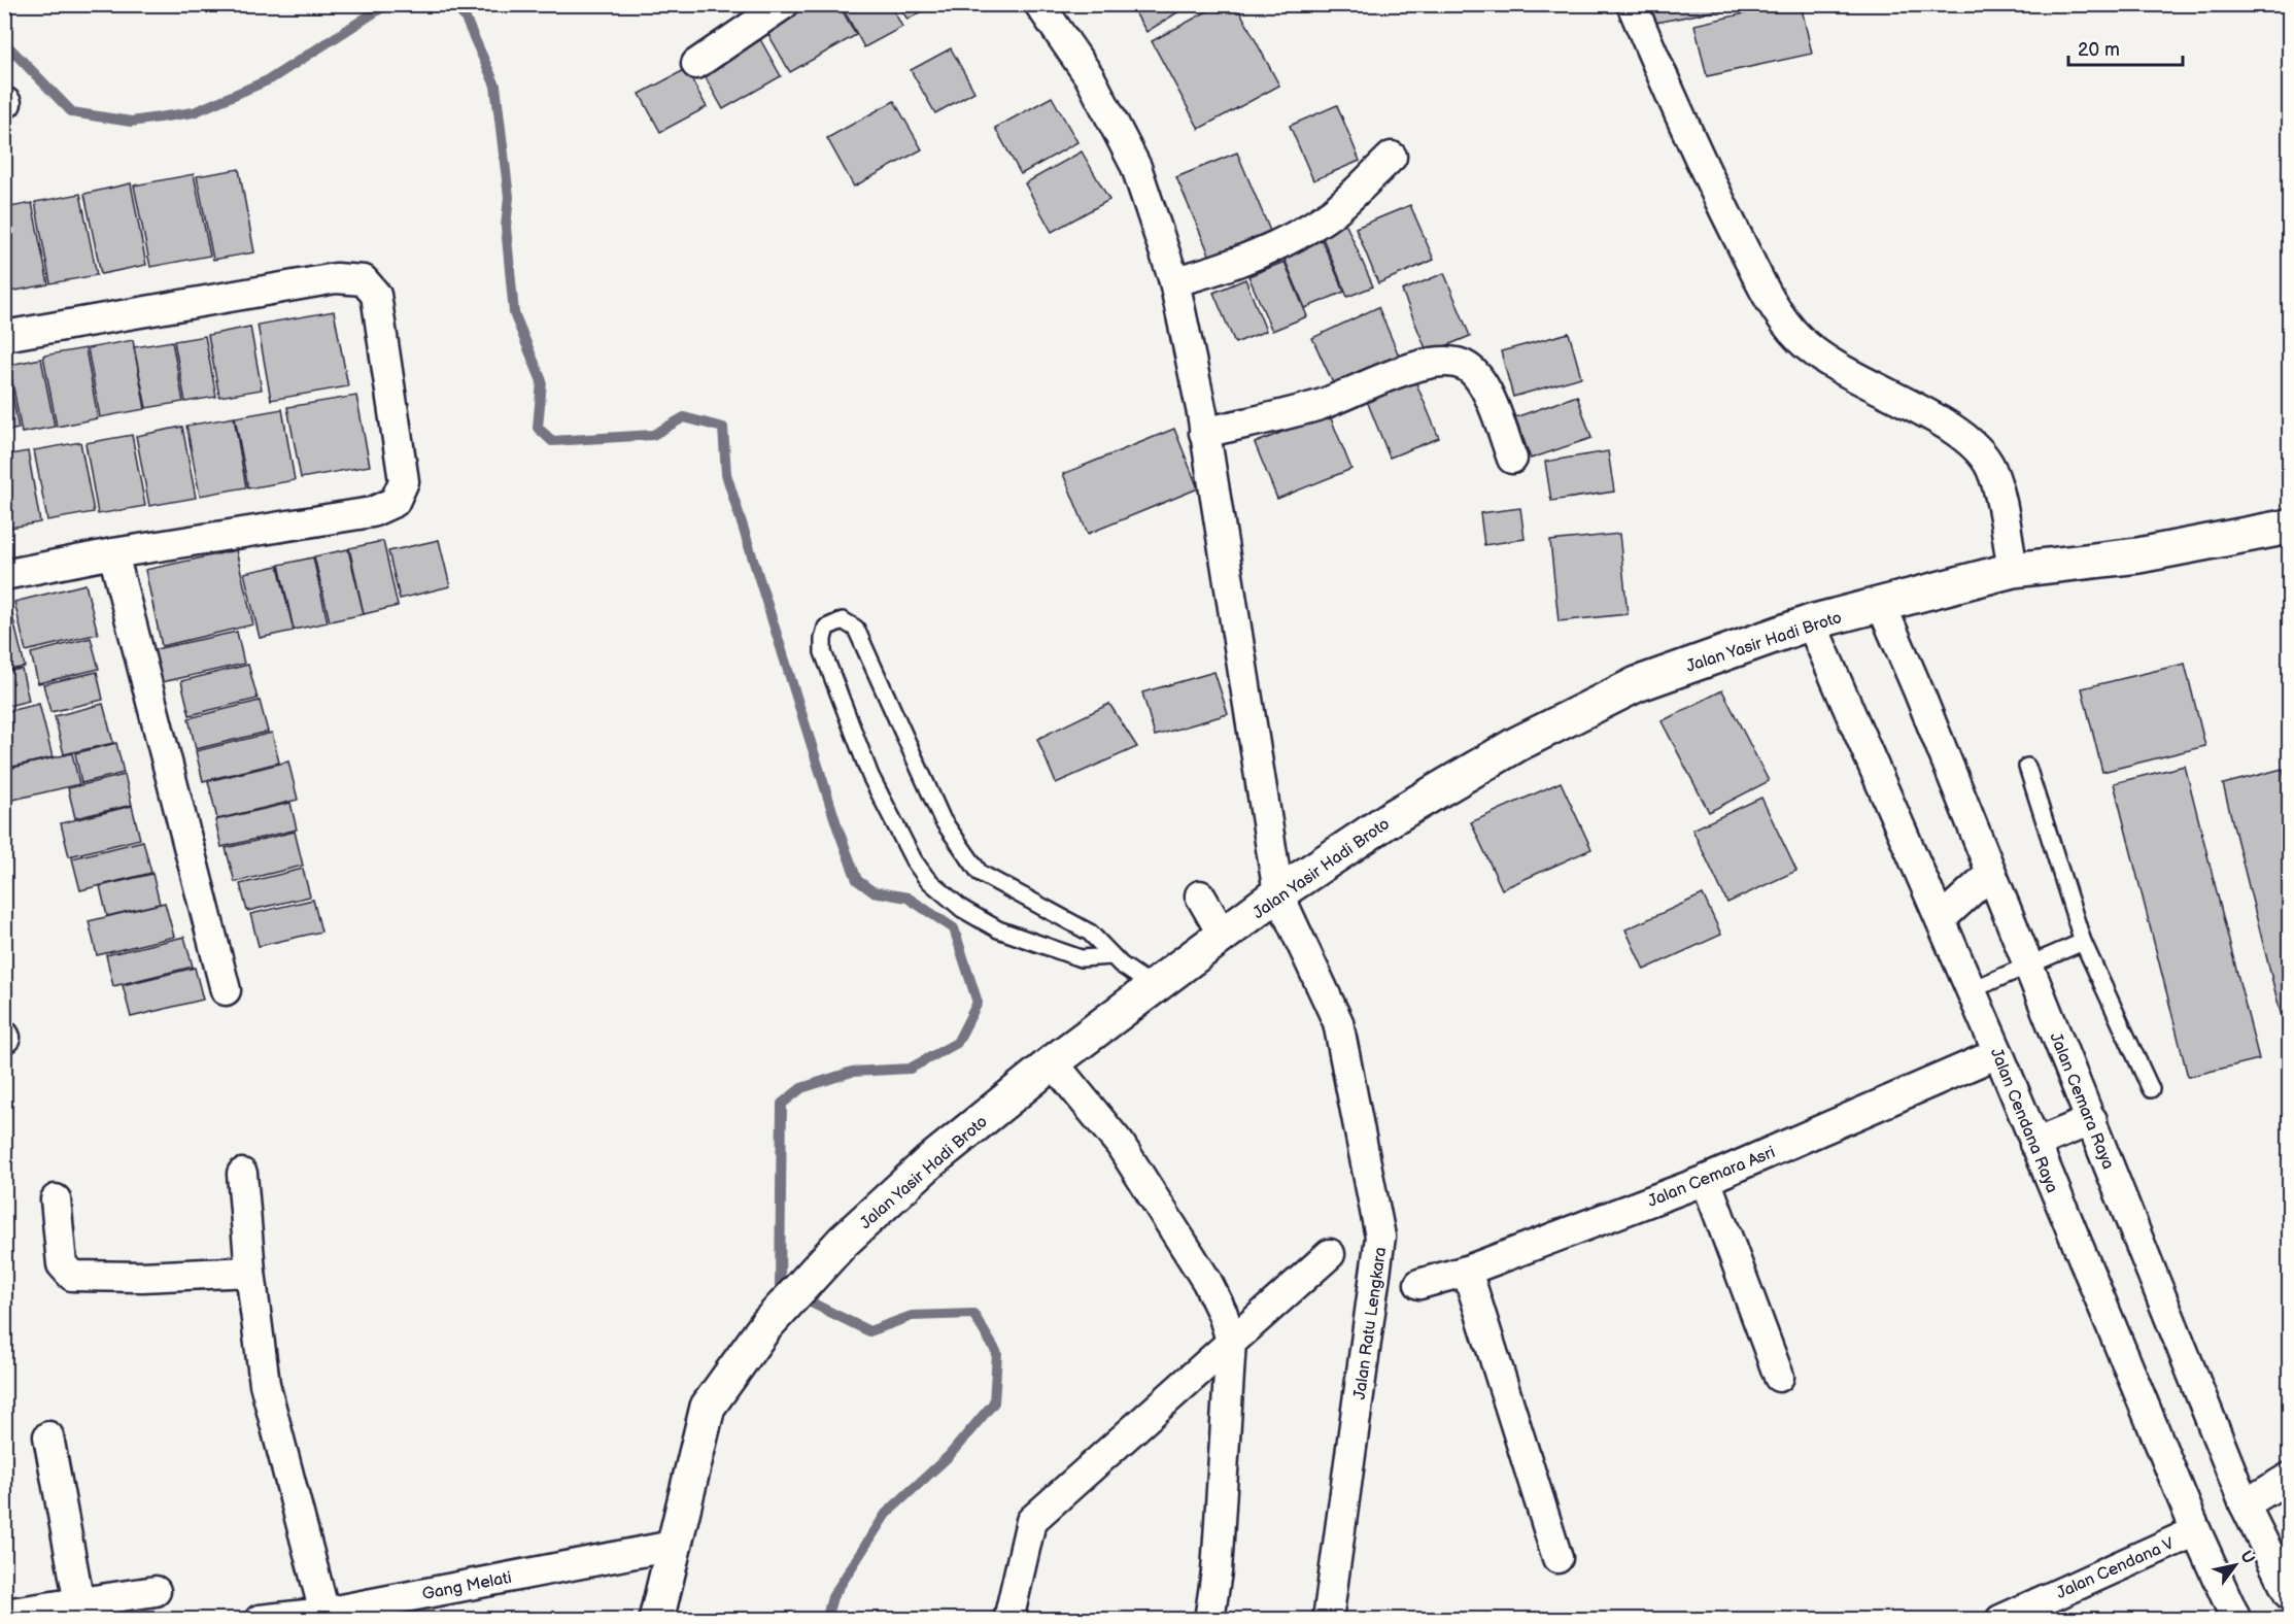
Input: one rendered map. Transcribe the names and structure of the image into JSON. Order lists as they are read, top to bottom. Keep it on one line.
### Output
{"streets":{"street":["Jalan Yasir Hadi Broto","Jalan Cemara Raya","Jalan Cendana Raya","Jalan Cemara Asri","Jalan Ratu Lengkara","Jalan Cendana V","Gang Melati"]},"crossings":[["Jalan Yasir Hadi Broto","Jalan Cemara Raya"],["Jalan Yasir Hadi Broto","Jalan Cendana Raya"],["Jalan Yasir Hadi Broto","Jalan Ratu Lengkara"],["Jalan Yasir Hadi Broto","Gang Melati"],["Jalan Cendana Raya","Jalan Cemara Asri"],["Jalan Cendana Raya","Jalan Cendana V"]],"scale_bar":"20 m","north":"top right"}
